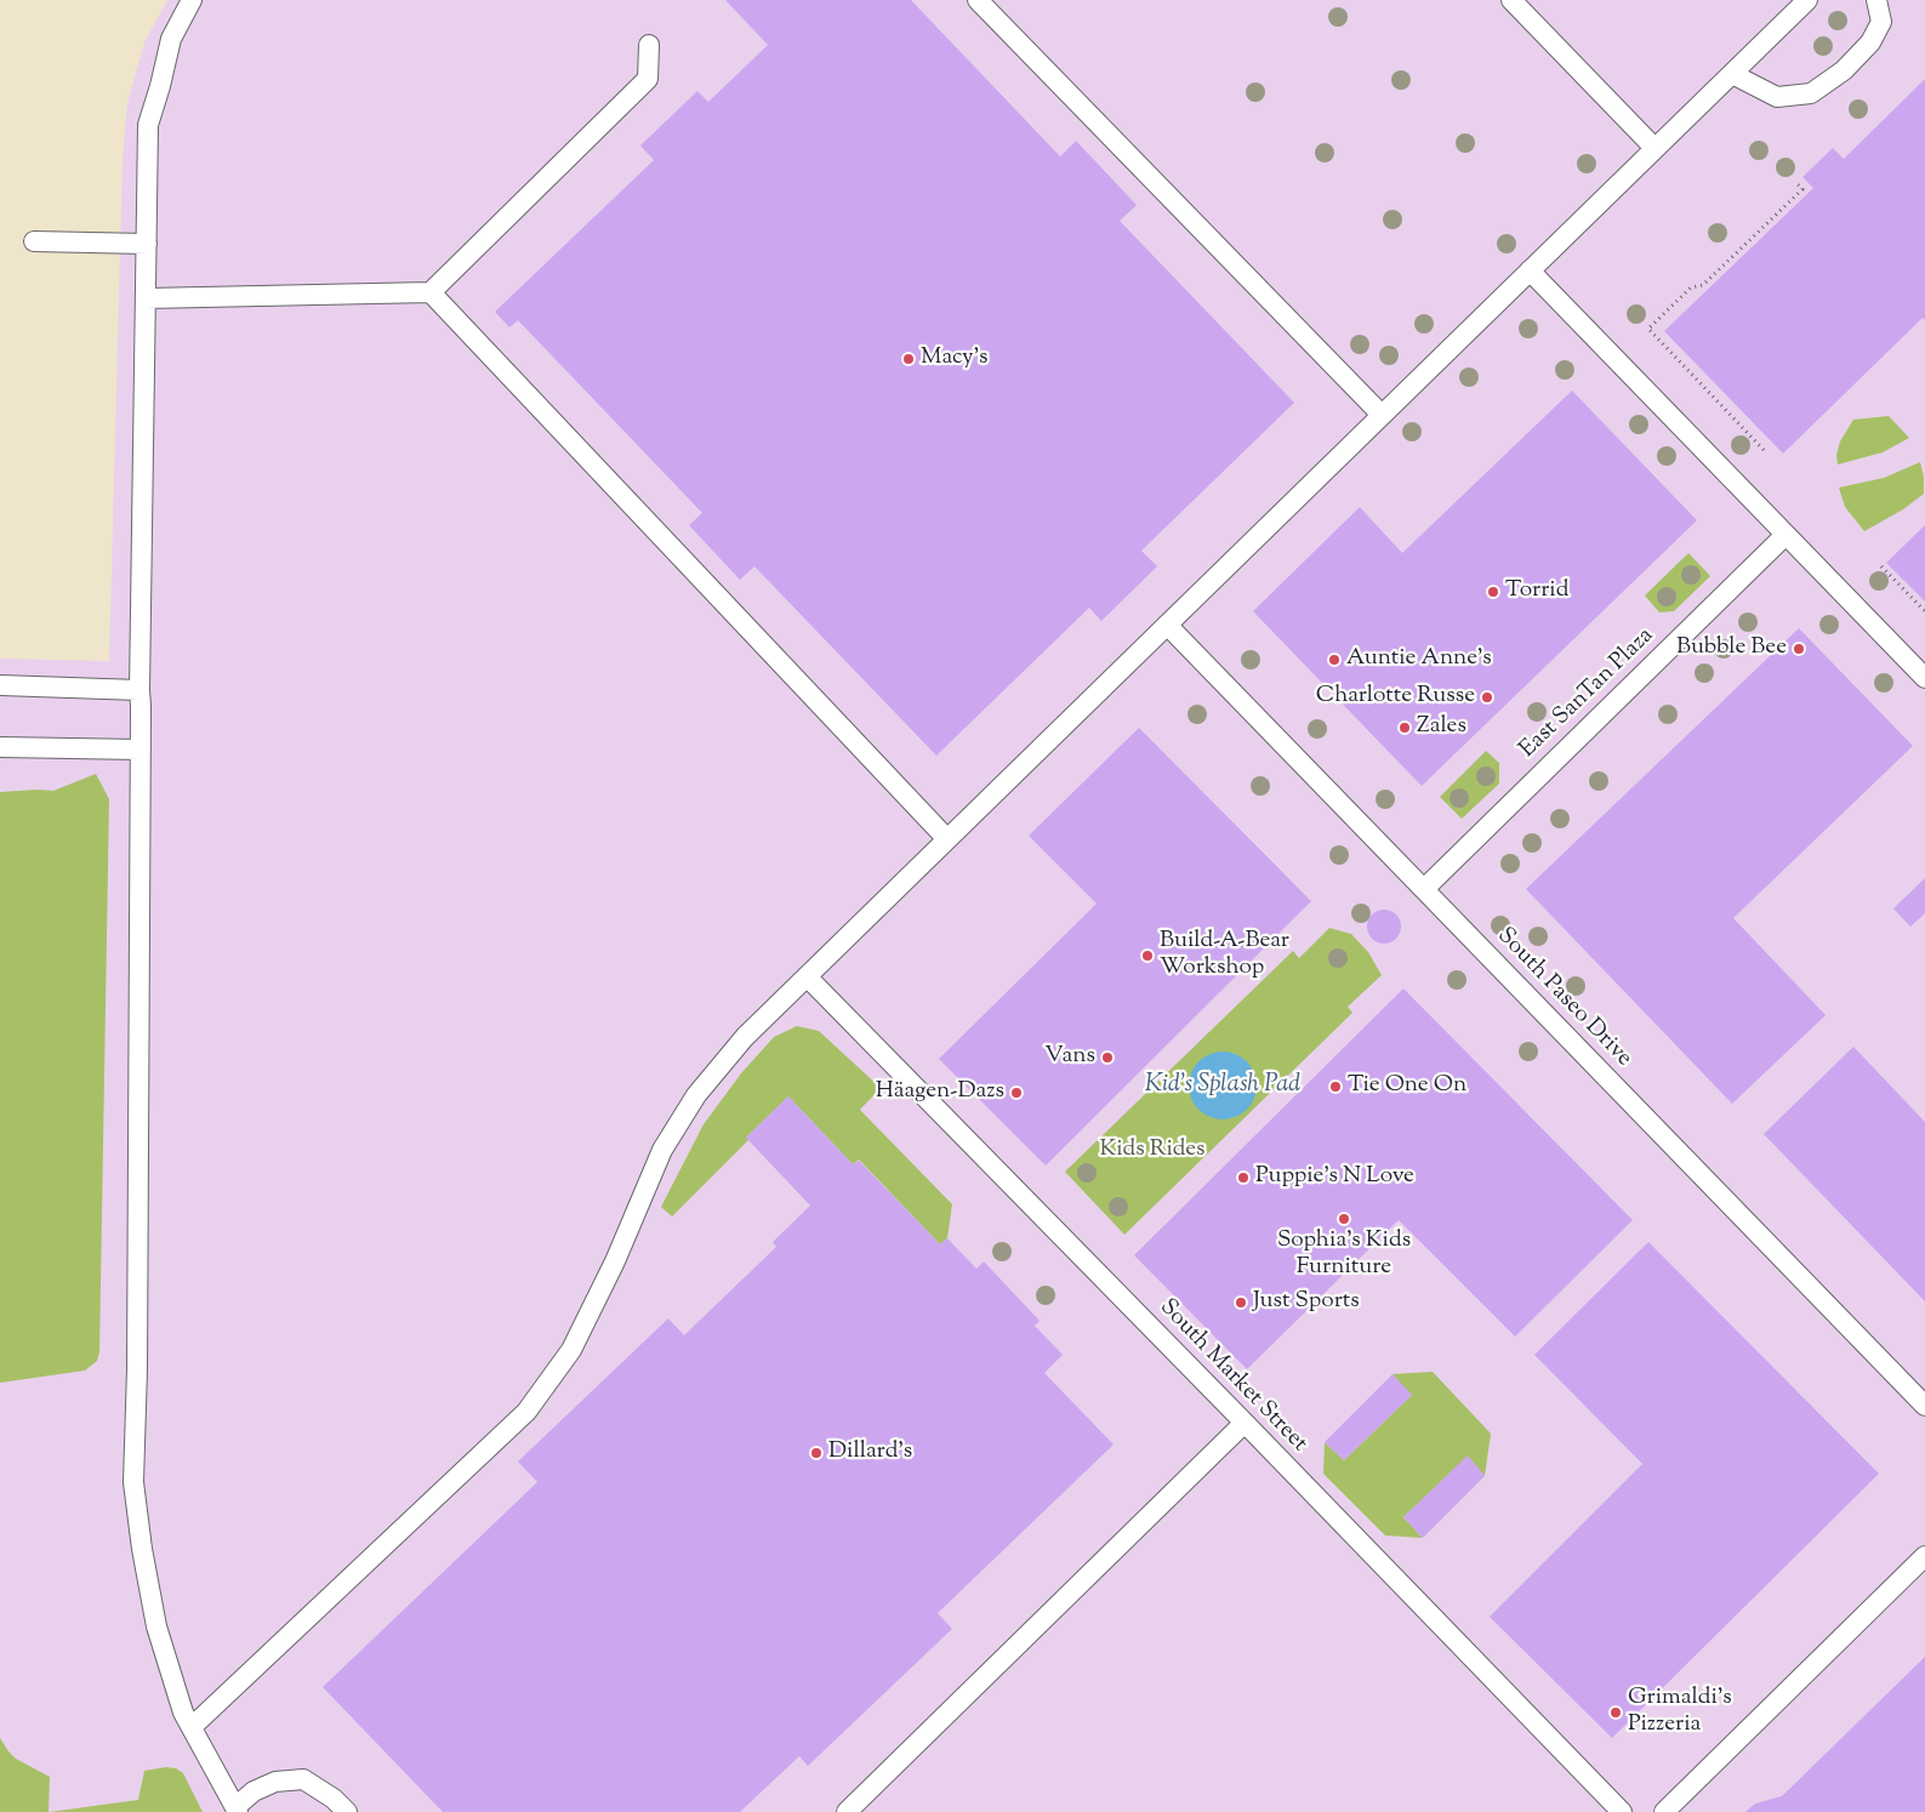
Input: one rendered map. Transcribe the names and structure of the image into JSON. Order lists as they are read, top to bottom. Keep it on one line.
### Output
{"streets":{"lane":["East SanTan Plaza","South Paseo Drive","South Market Street"]},"crossings":[["East SanTan Plaza","South Paseo Drive"]],"water":["Kid's Splash Pad"],"parks":["Kids Rides"],"places":["Macy's","Torrid","Bubble Bee","Auntie Anne's","Charlotte Russe","Zales","Build-A-Bear Workshop","Vans","Tie One On","Häagen-Dazs","Puppie's N Love","Sophia's Kids Furniture","Just Sports","Dillard's","Grimaldi's Pizzeria"]}
